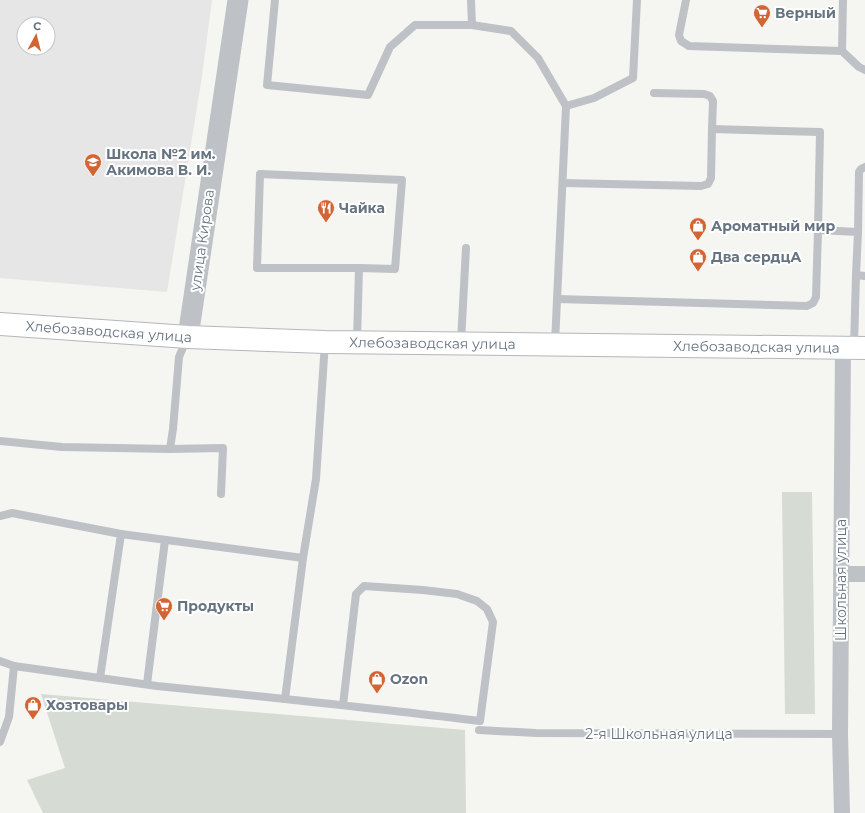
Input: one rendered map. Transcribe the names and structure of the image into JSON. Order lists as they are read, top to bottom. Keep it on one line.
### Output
{"streets":{"main road":["Хлебозаводская улица"],"street":["улица Кирова","Школьная улица"],"lane":["2-я Школьная улица"]},"crossings":[["улица Кирова","Хлебозаводская улица"],["Хлебозаводская улица","Школьная улица"],["Школьная улица","2-я Школьная улица"]],"places":{"supermarket":["Верный","Продукты"],"school or university":["Школа №2 им. Акимова В. И."],"restaurant":["Чайка"],"shop":["Ароматный мир","Два сердцА","Ozon","Хозтовары"]},"north":"top"}
